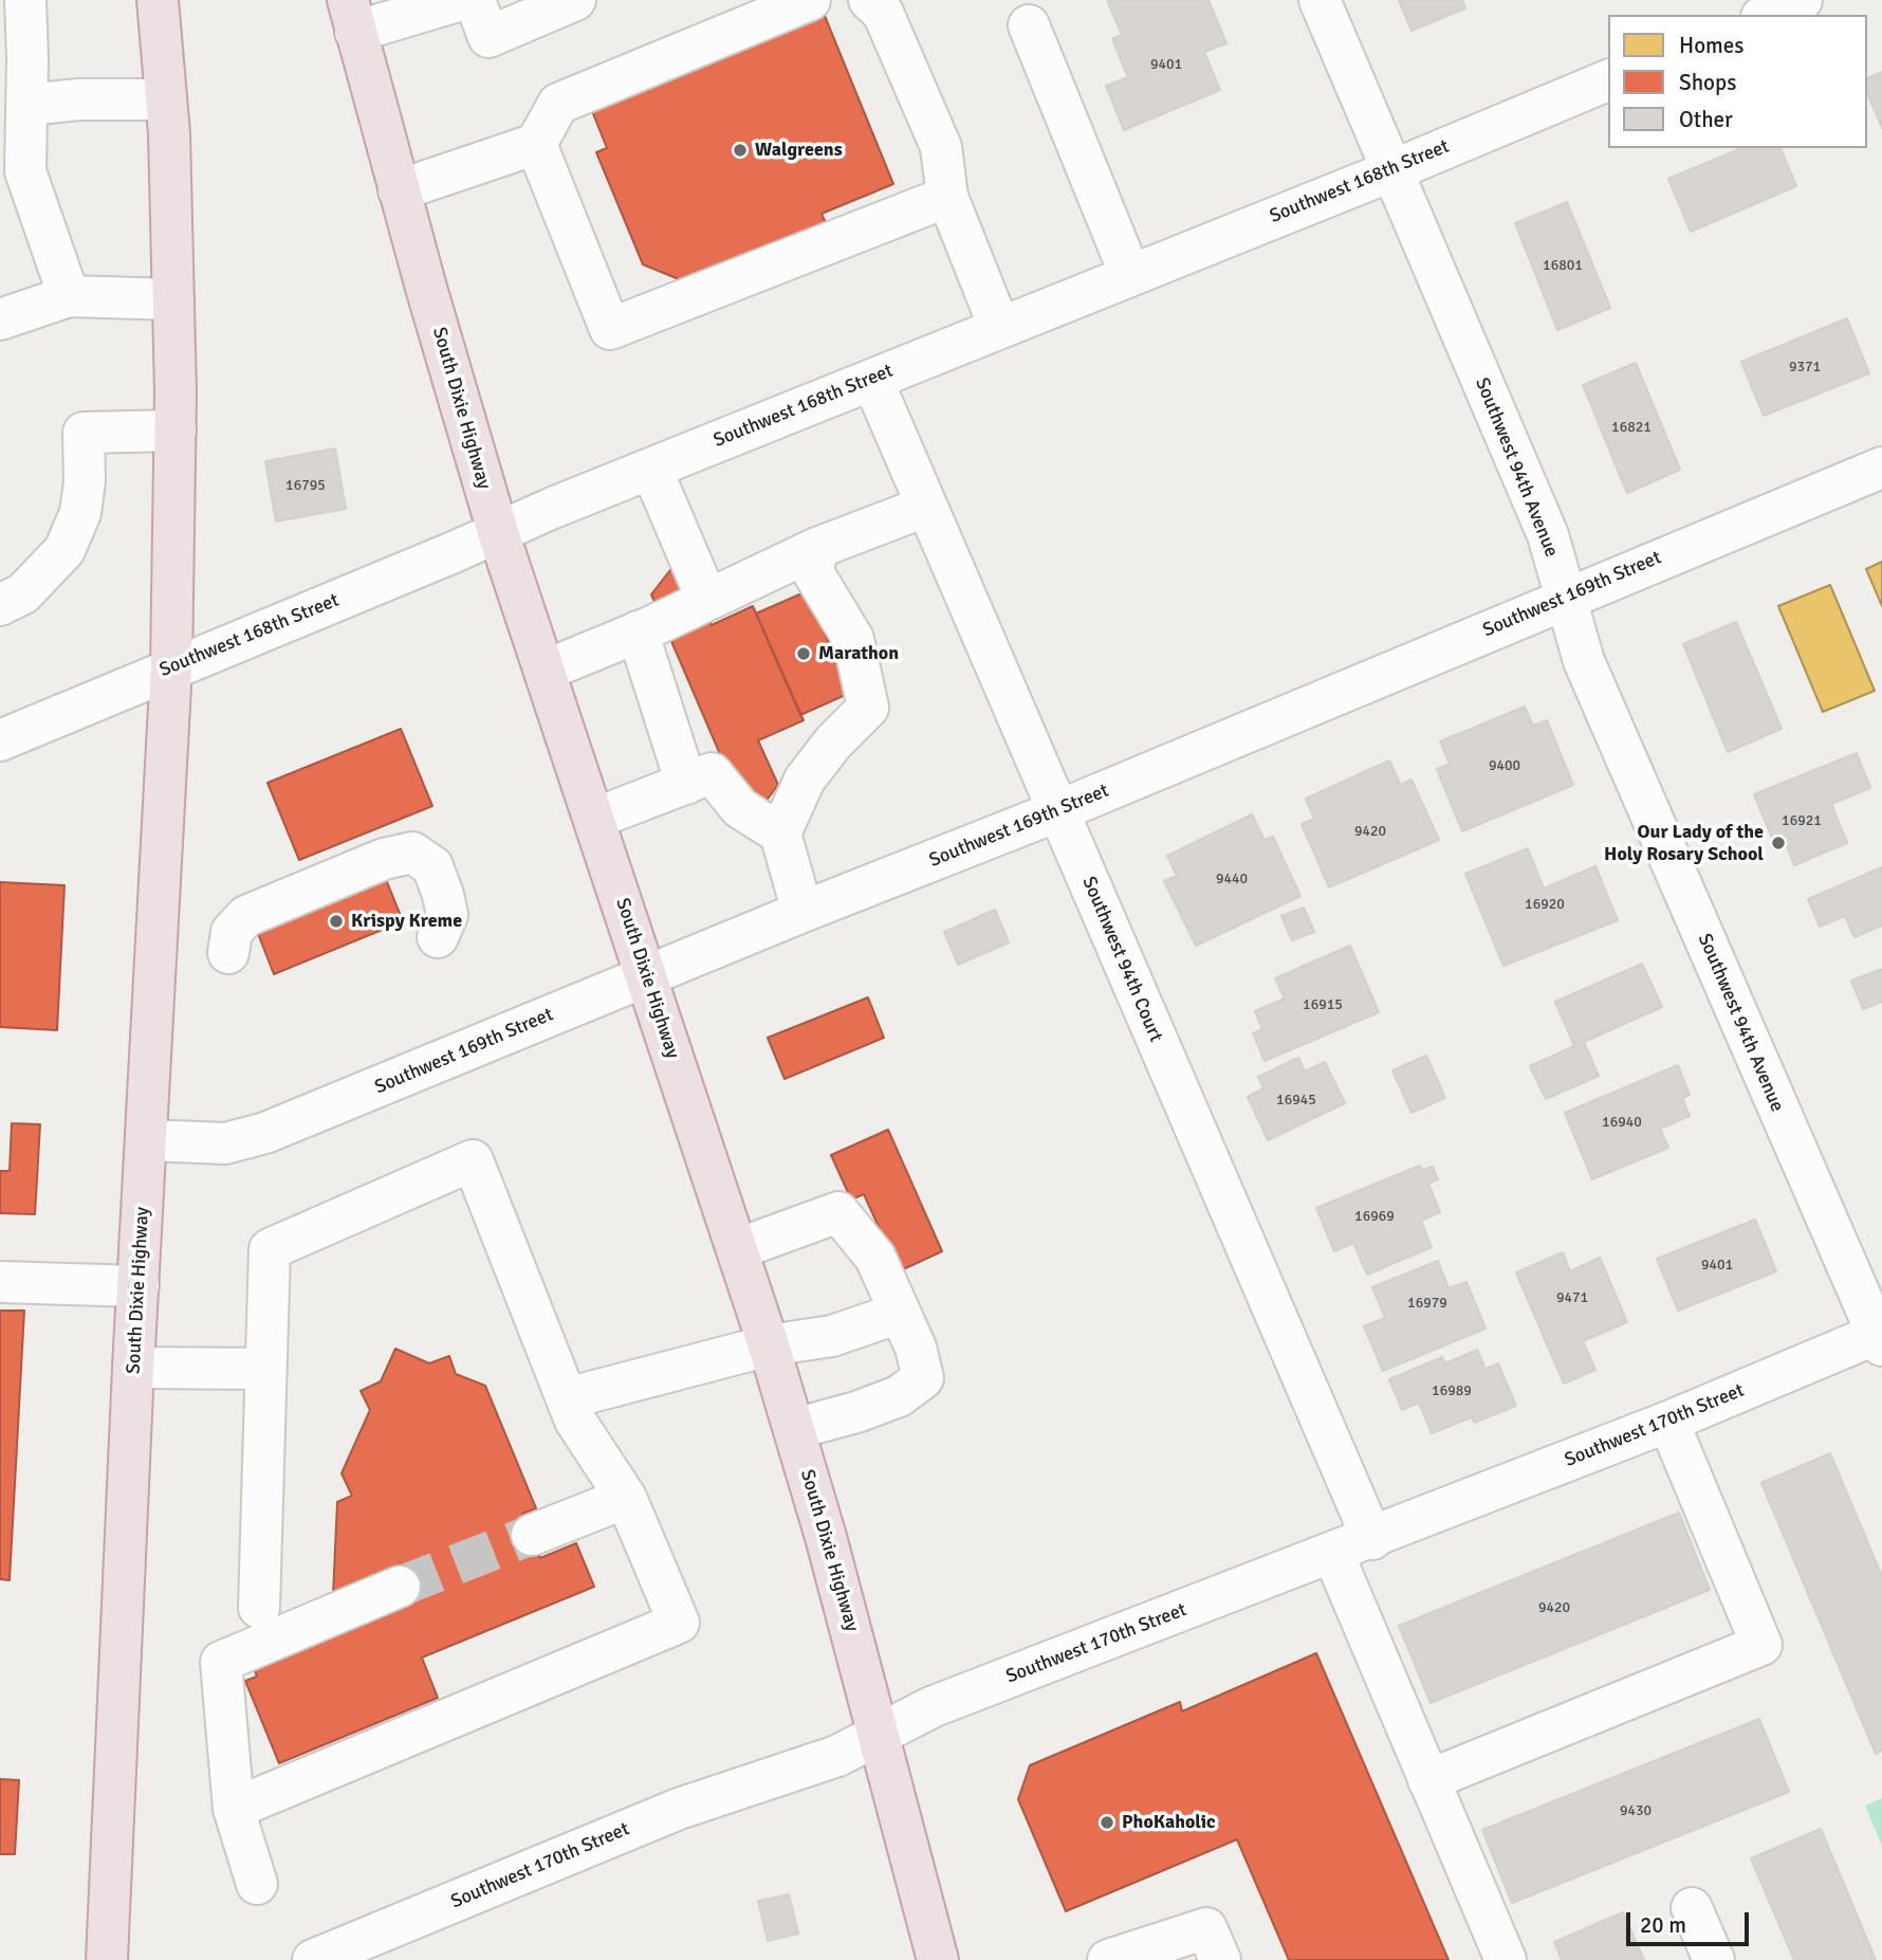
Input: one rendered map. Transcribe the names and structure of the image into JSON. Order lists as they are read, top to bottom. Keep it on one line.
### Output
{"streets":{"highway":["South Dixie Highway"],"street":["Southwest 168th Street","Southwest 94th Avenue","Southwest 169th Street","Southwest 94th Court","Southwest 170th Street"]},"crossings":[["Southwest 168th Street","South Dixie Highway"],["Southwest 168th Street","Southwest 94th Avenue"],["Southwest 168th Street","Southwest 94th Court"],["South Dixie Highway","Southwest 169th Street"],["South Dixie Highway","Southwest 170th Street"],["Southwest 94th Avenue","Southwest 169th Street"],["Southwest 94th Avenue","Southwest 170th Street"],["Southwest 169th Street","Southwest 94th Court"],["Southwest 94th Court","Southwest 170th Street"]],"places":["Walgreens","Marathon","Our Lady of the Holy Rosary School","Krispy Kreme","PhoKaholic"],"house_numbers":["9401","16801","9371","16821","16795","9400","16921","9420","9440","16920","16915","16945","16940","16969","9401","9471","16979","16989","9420","9430"],"legend":["Homes","Shops","Other"],"scale_bar":"20 m"}
